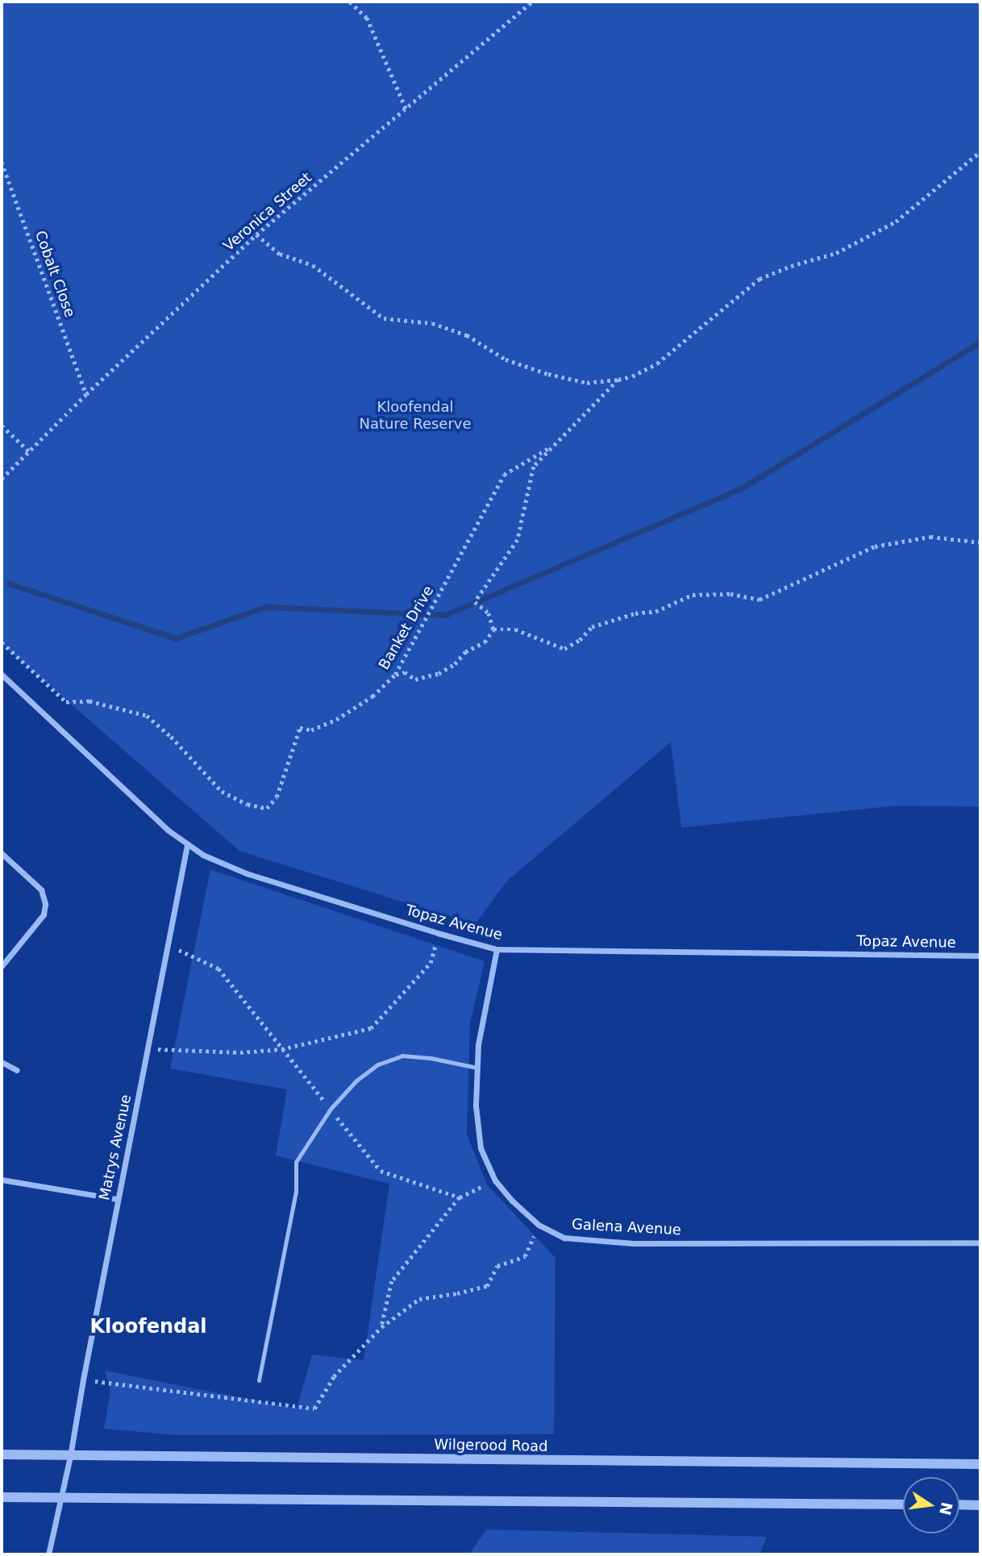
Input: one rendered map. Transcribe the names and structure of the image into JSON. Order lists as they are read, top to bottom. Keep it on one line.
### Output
{"streets":{"street":["Topaz Avenue","Matrys Avenue","Galena Avenue","Wilgerood Road"],"path":["Veronica Street","Cobalt Close","Banket Drive"]},"crossings":[["Veronica Street","Cobalt Close"],["Topaz Avenue","Matrys Avenue"],["Topaz Avenue","Galena Avenue"],["Matrys Avenue","Wilgerood Road"]],"districts":["Kloofendal"],"parks":["Kloofendal Nature Reserve"],"north":"right"}
